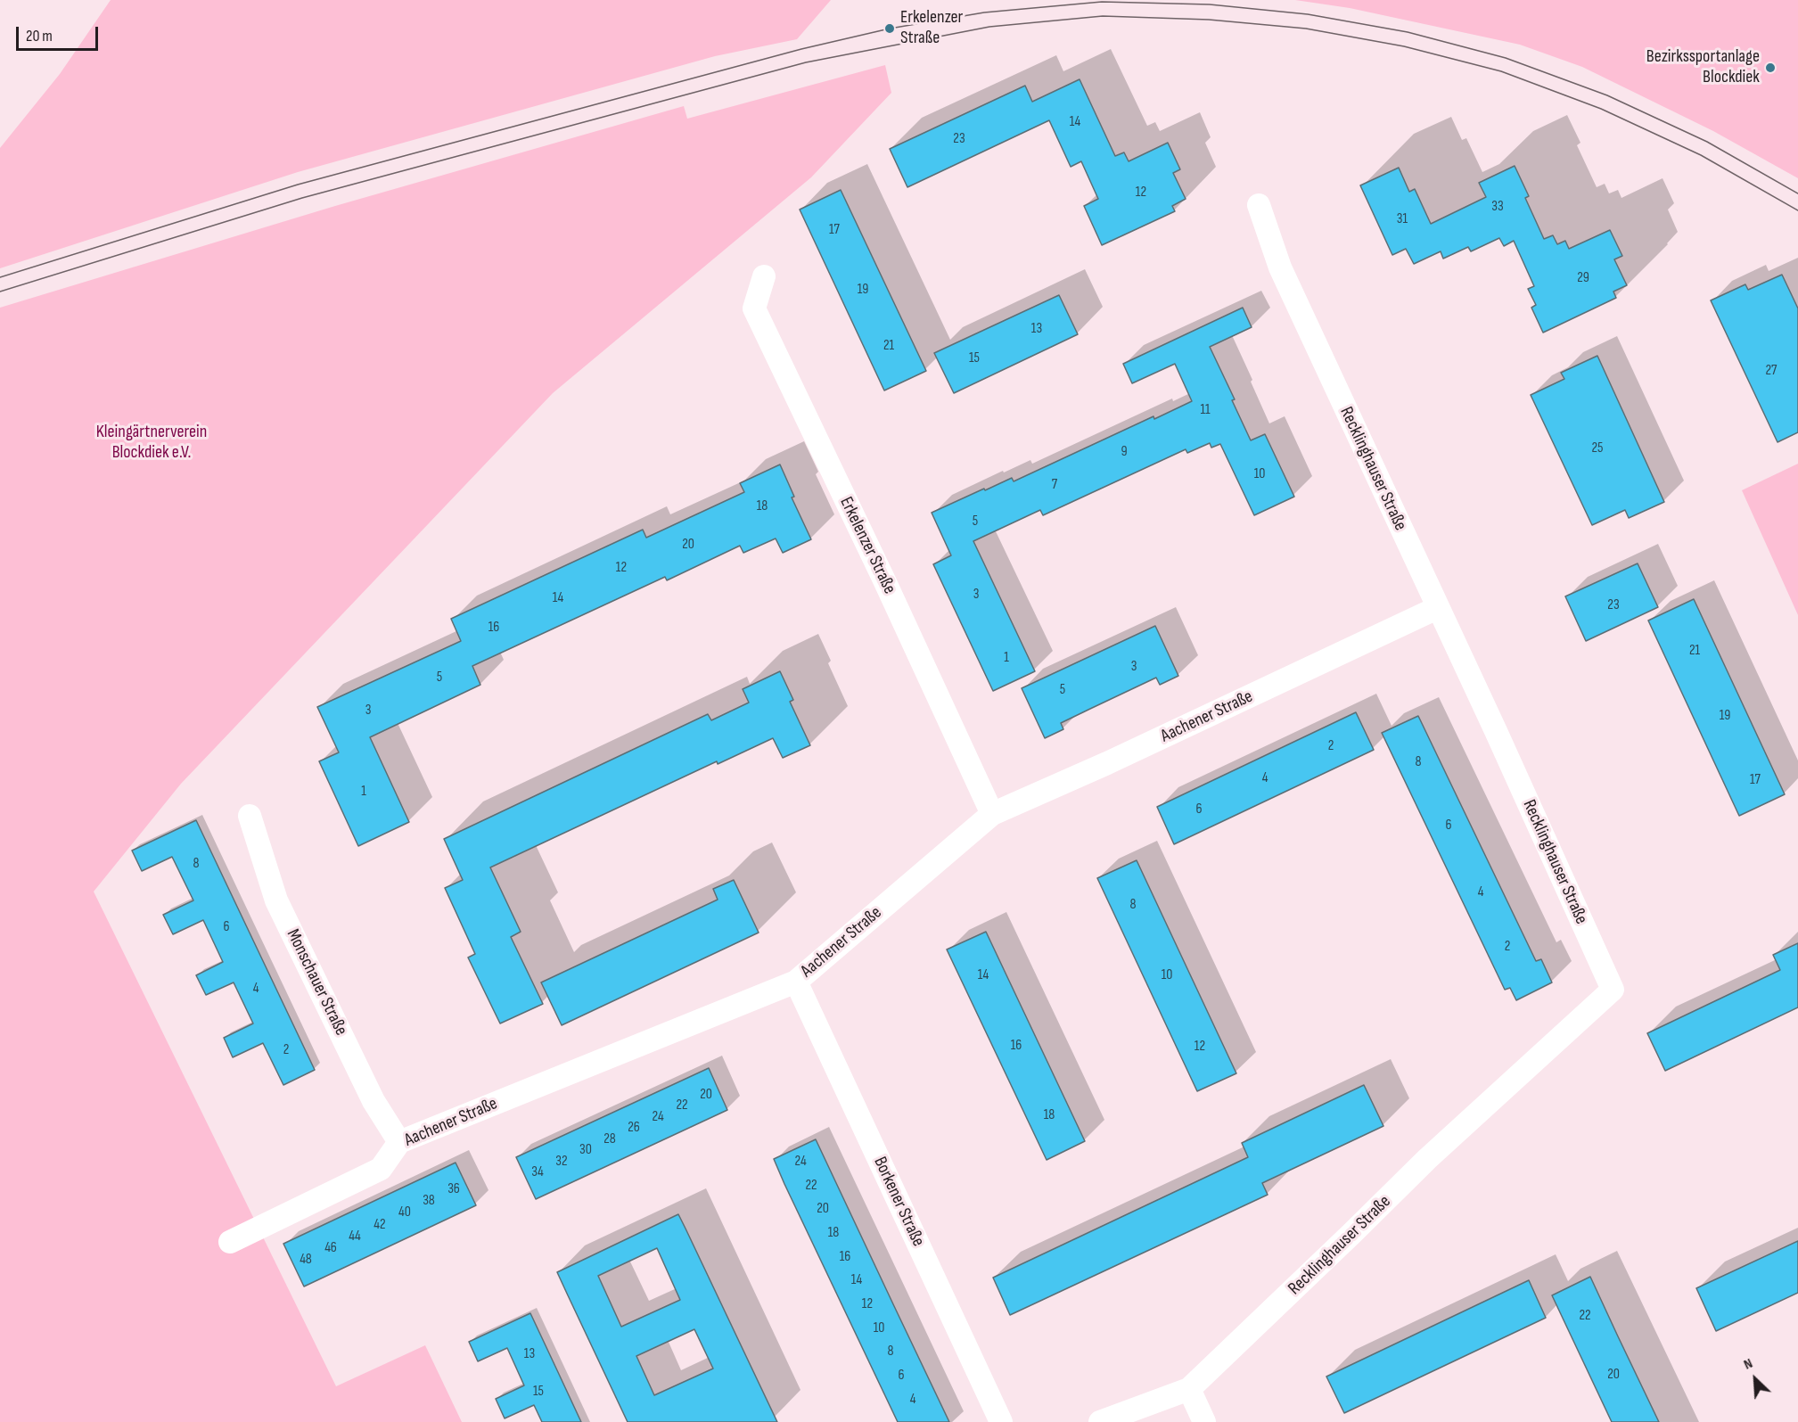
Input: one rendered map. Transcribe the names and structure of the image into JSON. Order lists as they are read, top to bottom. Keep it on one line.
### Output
{"streets":{"street":["Recklinghauser Straße","Erkelenzer Straße","Aachener Straße","Monschauer Straße","Borkener Straße"]},"crossings":[["Recklinghauser Straße","Aachener Straße"],["Erkelenzer Straße","Aachener Straße"],["Aachener Straße","Monschauer Straße"],["Aachener Straße","Borkener Straße"]],"parks":["Kleingärtnerverein Blockdiek e.V."],"places":["Erkelenzer Straße","Bezirkssportanlage Blockdiek"],"house_numbers":["14","23","12","33","31","17","29","19","13","21","15","27","11","25","9","10","7","18","5","20","12","3","14","23","16","21","1","3","5","5","3","19","2","8","4","17","1","6","6","8","4","8","6","2","14","10","4","16","12","2","20","22","18","24","26","28","30","32","24","34","22","36","38","20","40","42","18","44","46","16","48","14","12","22","10","8","13","20","6","15","4"],"scale_bar":"20 m","north":"top left"}
